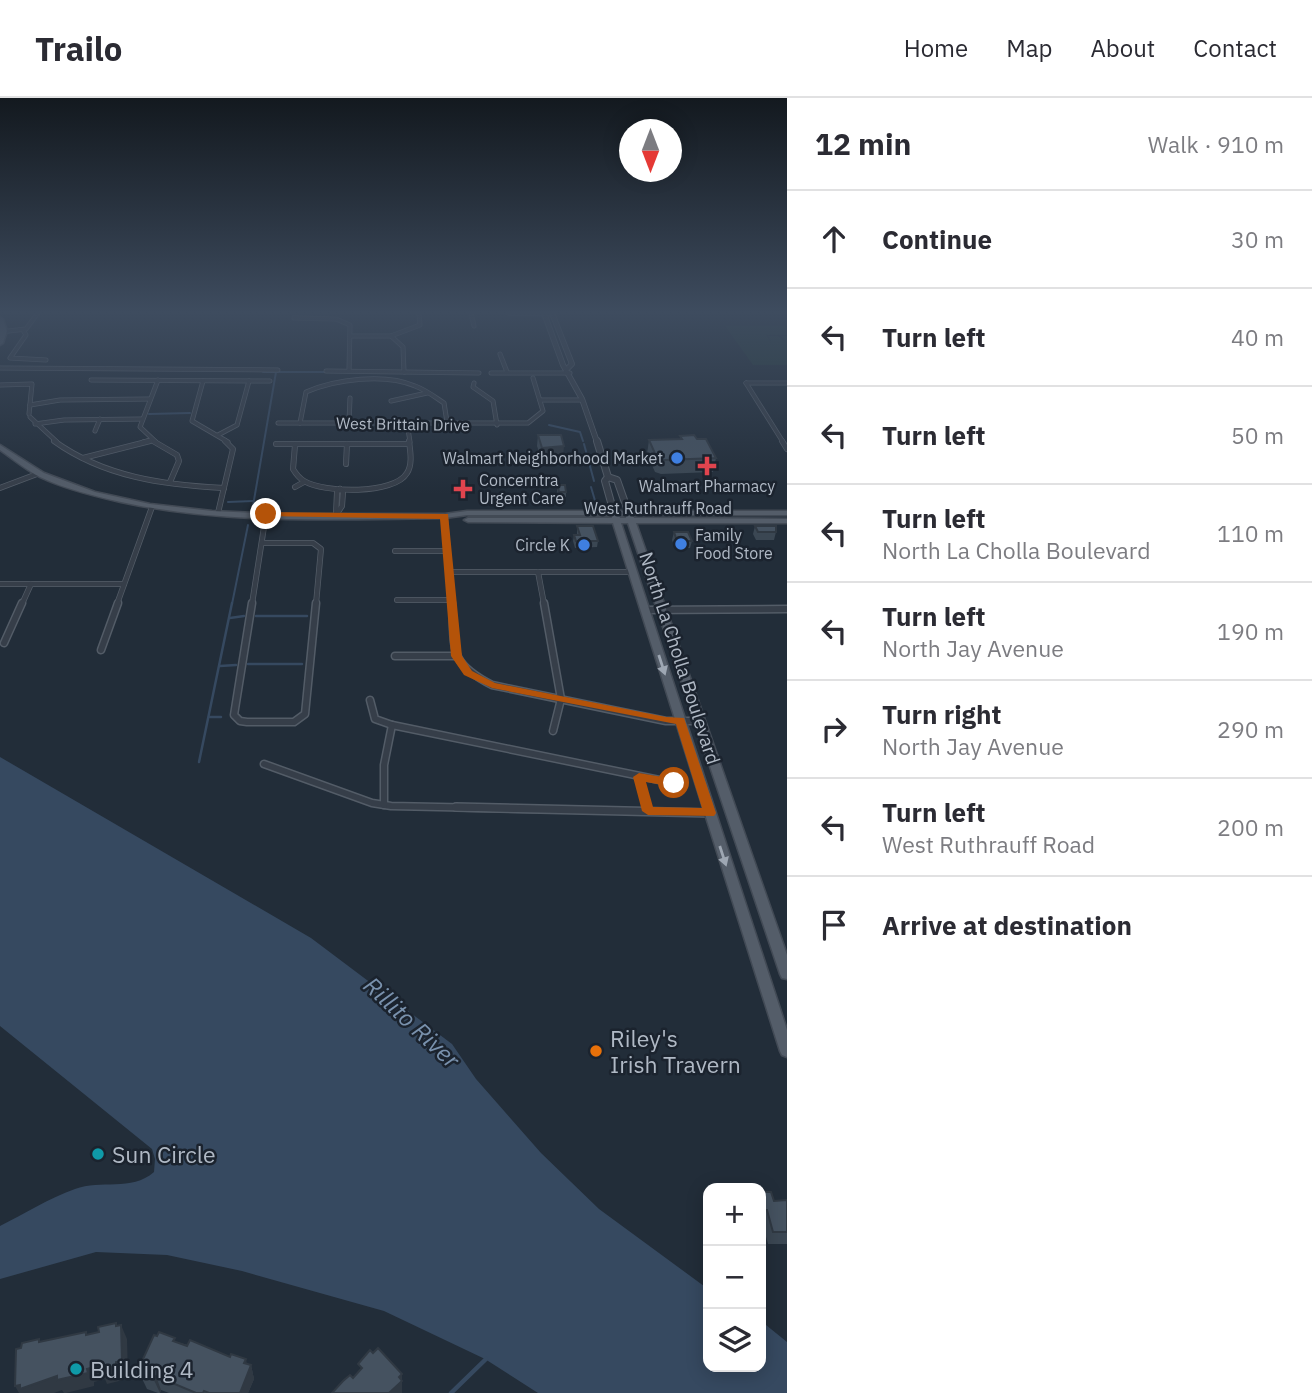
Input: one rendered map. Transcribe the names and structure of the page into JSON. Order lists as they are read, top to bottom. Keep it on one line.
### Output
{"streets":{"main road":["West Ruthrauff Road","North La Cholla Boulevard"],"street":["West Brittain Drive"]},"crossings":[["West Ruthrauff Road","North La Cholla Boulevard"]],"water":["Rillito River"],"places":{"other":["Walmart Neighborhood Market","Family Food Store","Circle K","Riley's Irish Travern","Sun Circle","Building 4"],"health":["Walmart Pharmacy","Concerntra Urgent Care"]},"north":"bottom","page":{"header":"Trailo","nav":["Home","Map","About","Contact"],"heading":["12 min","Walk · 910 m"],"list":[["Continue","30 m"],["Turn left","40 m"],["Turn left","50 m"],["Turn left","North La Cholla Boulevard","110 m"],["Turn left","North Jay Avenue","190 m"],["Turn right","North Jay Avenue","290 m"],["Turn left","West Ruthrauff Road","200 m"],"Arrive at destination"],"map_buttons":["+","−"]}}
